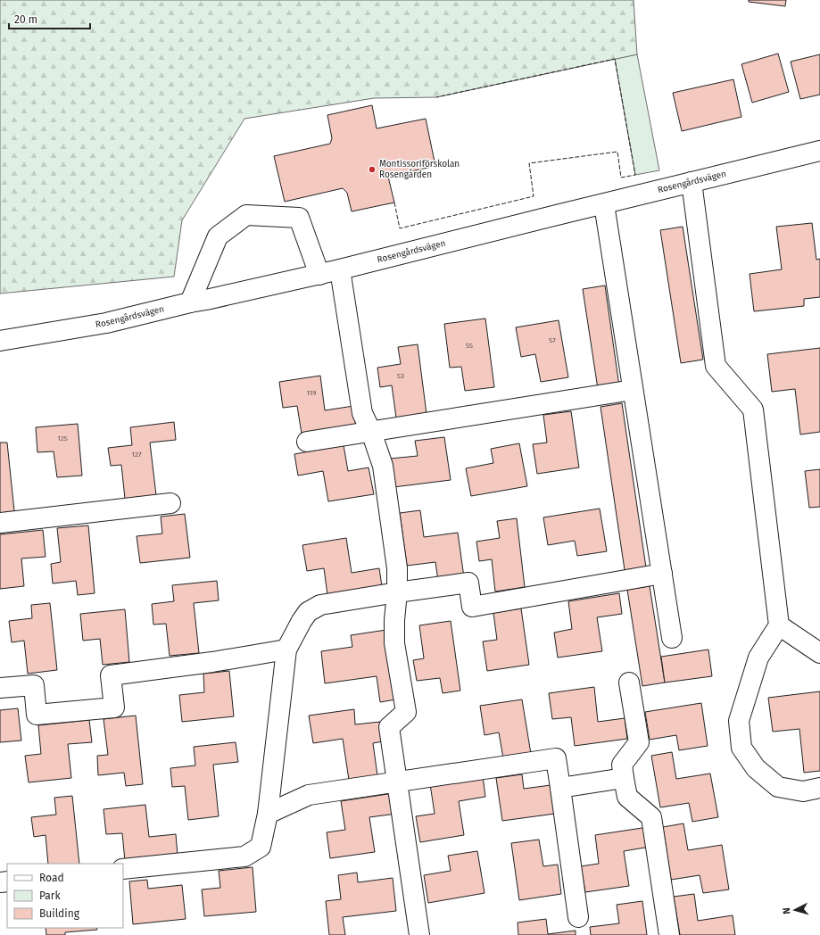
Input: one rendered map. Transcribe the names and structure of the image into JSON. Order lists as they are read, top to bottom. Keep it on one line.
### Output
{"streets":{"street":["Rosengårdsvägen"]},"places":["Montissoriförskolan Rosengården"],"house_numbers":["57","55","53","119","125","127"],"legend":["Road","Park","Building"],"scale_bar":"20 m","north":"left"}
